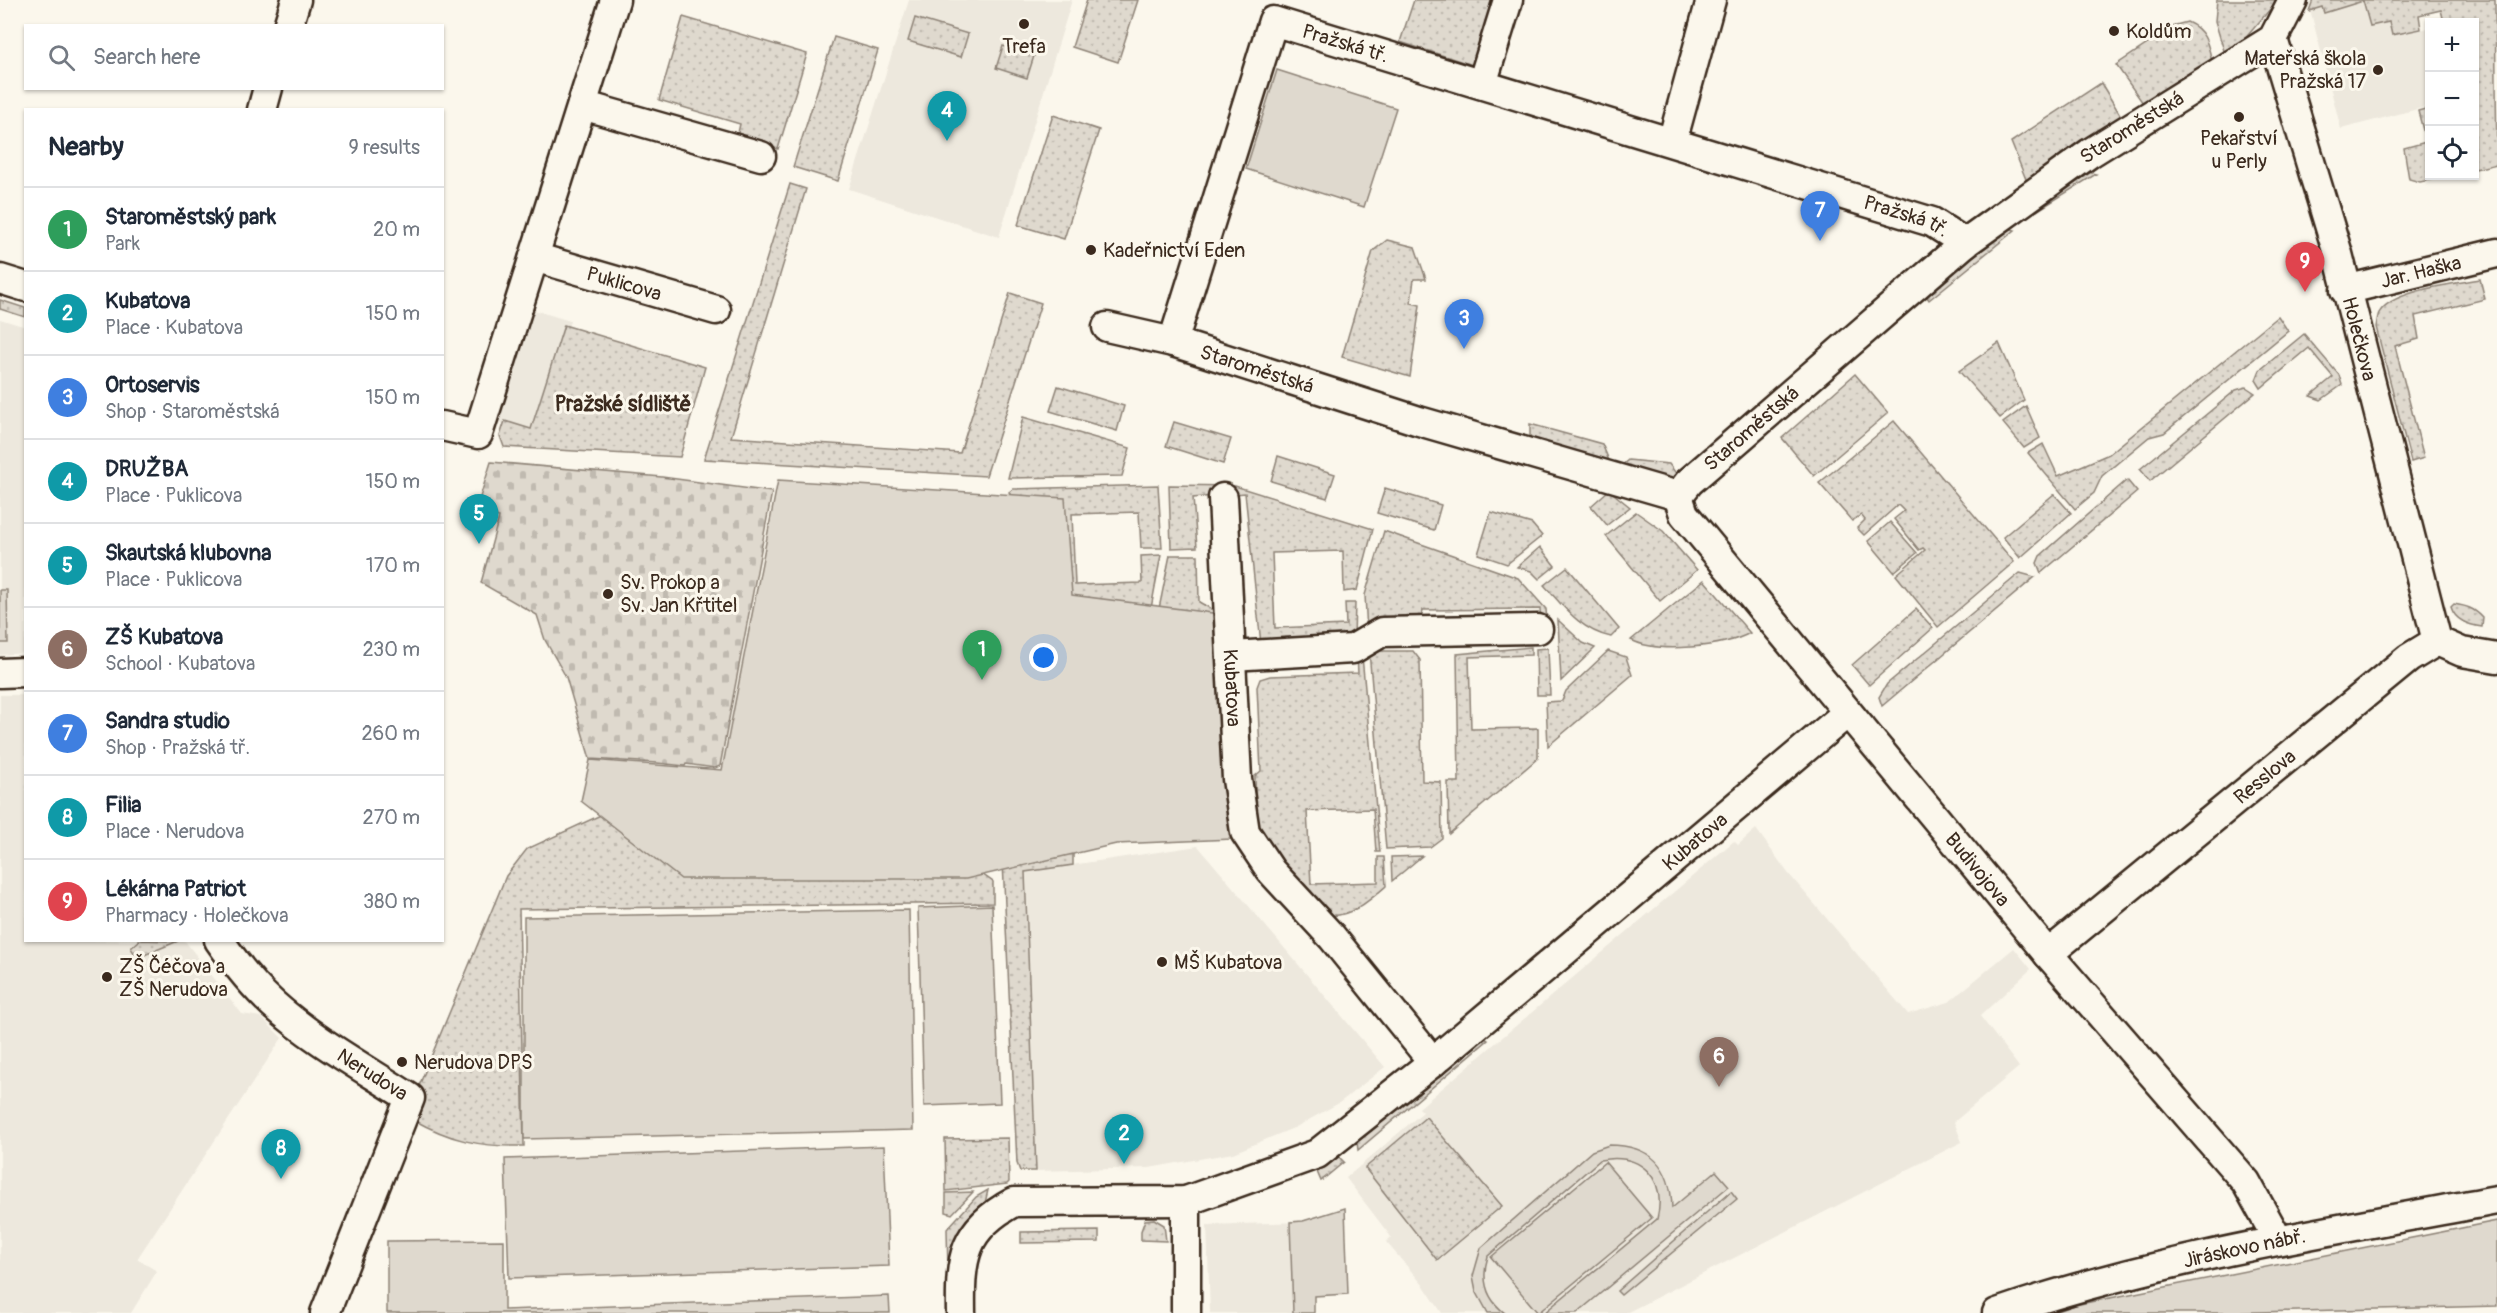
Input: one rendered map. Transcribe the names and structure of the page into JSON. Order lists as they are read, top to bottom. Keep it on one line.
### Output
{"streets":{"street":["Pražská tř.","Staroměstská","Jar. Haška","Puklicova","Holečkova","Kubatova","Resslova","Budivojova","Nerudova","Jiráskovo nábř."]},"crossings":[["Pražská tř.","Staroměstská"],["Staroměstská","Holečkova"],["Staroměstská","Budivojova"],["Jar. Haška","Holečkova"],["Holečkova","Resslova"],["Kubatova","Budivojova"],["Resslova","Budivojova"],["Budivojova","Jiráskovo nábř."]],"districts":["Pražské sídliště"],"places":["Trefa","Koldům","Mateřská škola Pražská 17","Pekařství u Perly","Kadeřnictví Eden","Sv. Prokop a Sv. Jan Křtitel","MŠ Kubatova","ZŠ Čéčova a ZŠ Nerudova","Nerudova DPS"],"page":{"map_buttons":["+","−"],"search":"Search here","pins":["4","7","9","3","5","1","6","2","8"],"heading":["Nearby","9 results"],"list":[{"mark":"1","name":"Staroměstský park","note":"Park","value":"20 m"},{"mark":"2","name":"Kubatova","note":"Place · Kubatova","value":"150 m"},{"mark":"3","name":"Ortoservis","note":"Shop · Staroměstská","value":"150 m"},{"mark":"4","name":"DRUŽBA","note":"Place · Puklicova","value":"150 m"},{"mark":"5","name":"Skautská klubovna","note":"Place · Puklicova","value":"170 m"},{"mark":"6","name":"ZŠ Kubatova","note":"School · Kubatova","value":"230 m"},{"mark":"7","name":"Sandra studio","note":"Shop · Pražská tř.","value":"260 m"},{"mark":"8","name":"Filia","note":"Place · Nerudova","value":"270 m"},{"mark":"9","name":"Lékárna Patriot","note":"Pharmacy · Holečkova","value":"380 m"}]}}
